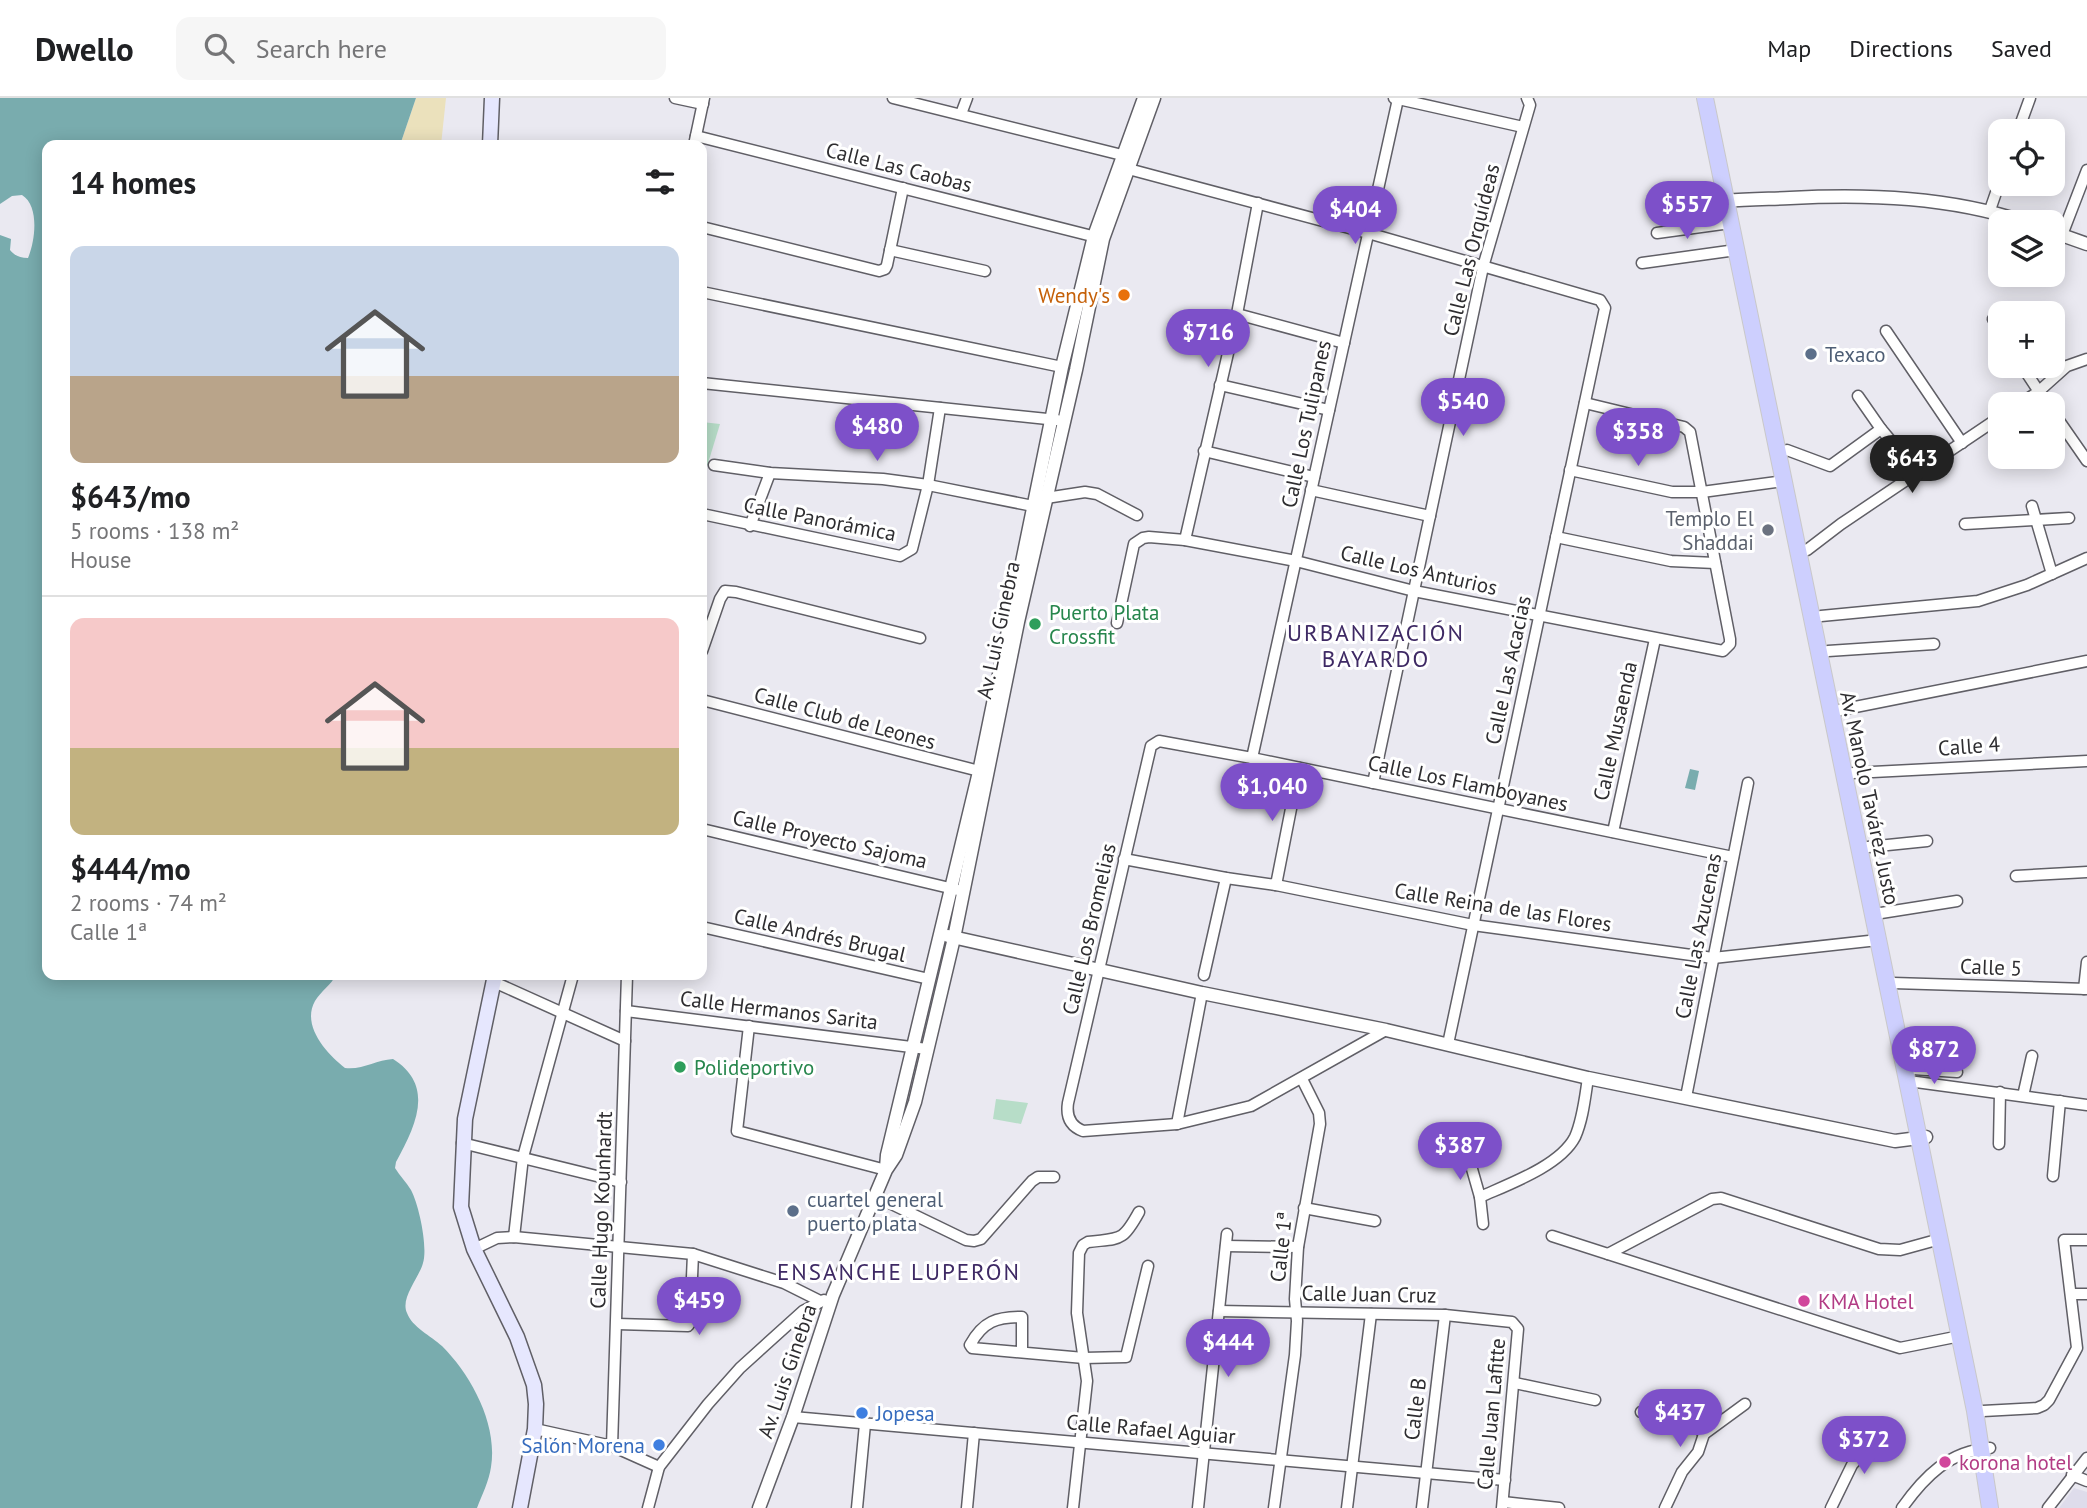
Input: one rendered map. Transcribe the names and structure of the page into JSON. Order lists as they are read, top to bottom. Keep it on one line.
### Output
{"streets":{"main road":["Av. Manolo Tavárez Justo"],"street":["Calle Las Caobas","Calle Las Orquídeas","Calle Los Tulipanes","Calle Panorámica","Calle Los Anturios","Av. Luis Ginebra","Calle Las Acacias","Calle Club de Leones","Calle Musaenda","Calle 4","Calle Los Flamboyanes","Calle Proyecto Sajoma","Calle Reina de las Flores","Calle Los Bromelias","Calle Andrés Brugal","Calle Las Azucenas","Calle 5","Calle Hermanos Sarita","Calle Hugo Kounhardt","Calle 1ª","Calle Juan Cruz","Calle B","Calle Juan Lafitte","Calle Rafael Aguiar"]},"crossings":[["Calle Las Caobas","Av. Luis Ginebra"],["Calle Las Orquídeas","Calle Los Anturios"],["Calle Las Orquídeas","Calle Las Acacias"],["Calle Las Orquídeas","Calle Los Flamboyanes"],["Calle Los Tulipanes","Calle Los Anturios"],["Calle Los Tulipanes","Calle Los Flamboyanes"],["Calle Los Anturios","Calle Las Acacias"],["Calle Los Anturios","Calle Musaenda"],["Av. Luis Ginebra","Calle Club de Leones"],["Av. Luis Ginebra","Calle Proyecto Sajoma"],["Av. Luis Ginebra","Calle Andrés Brugal"],["Av. Luis Ginebra","Calle Hermanos Sarita"],["Av. Luis Ginebra","Calle Rafael Aguiar"],["Calle Las Acacias","Calle Los Flamboyanes"],["Calle Las Acacias","Calle Reina de las Flores"],["Calle Musaenda","Calle Los Flamboyanes"],["Calle 4","Av. Manolo Tavárez Justo"],["Calle Los Flamboyanes","Calle Los Bromelias"],["Calle Los Flamboyanes","Calle Las Azucenas"],["Av. Manolo Tavárez Justo","Calle Reina de las Flores"],["Av. Manolo Tavárez Justo","Calle 5"],["Calle Reina de las Flores","Calle Los Bromelias"],["Calle Reina de las Flores","Calle Las Azucenas"],["Calle Hermanos Sarita","Calle Hugo Kounhardt"],["Calle 1ª","Calle Juan Cruz"],["Calle 1ª","Calle Rafael Aguiar"],["Calle Juan Cruz","Calle B"],["Calle Juan Cruz","Calle Juan Lafitte"],["Calle B","Calle Rafael Aguiar"],["Calle Juan Lafitte","Calle Rafael Aguiar"]],"districts":["URBANIZACIÓN BAYARDO","ENSANCHE LUPERÓN"],"places":["Wendy's","Texaco","Templo El Shaddai","Puerto Plata Crossfit","Polideportivo","cuartel general puerto plata","KMA Hotel","Jopesa","Salón Morena","korona hotel"],"page":{"header":"Dwello","search":"Search here","nav":["Map","Directions","Saved"],"map_buttons":["+","−"],"heading":"14 homes","price":["$557","$404","$716","$540","$480","$358","$643","$1,040","$872","$387","$459","$444","$437","$372"],"list":[{"name":"$643/mo","note":"5 rooms · 138 m² · House"},{"name":"$444/mo","note":"2 rooms · 74 m² · Calle 1ª"}]}}
